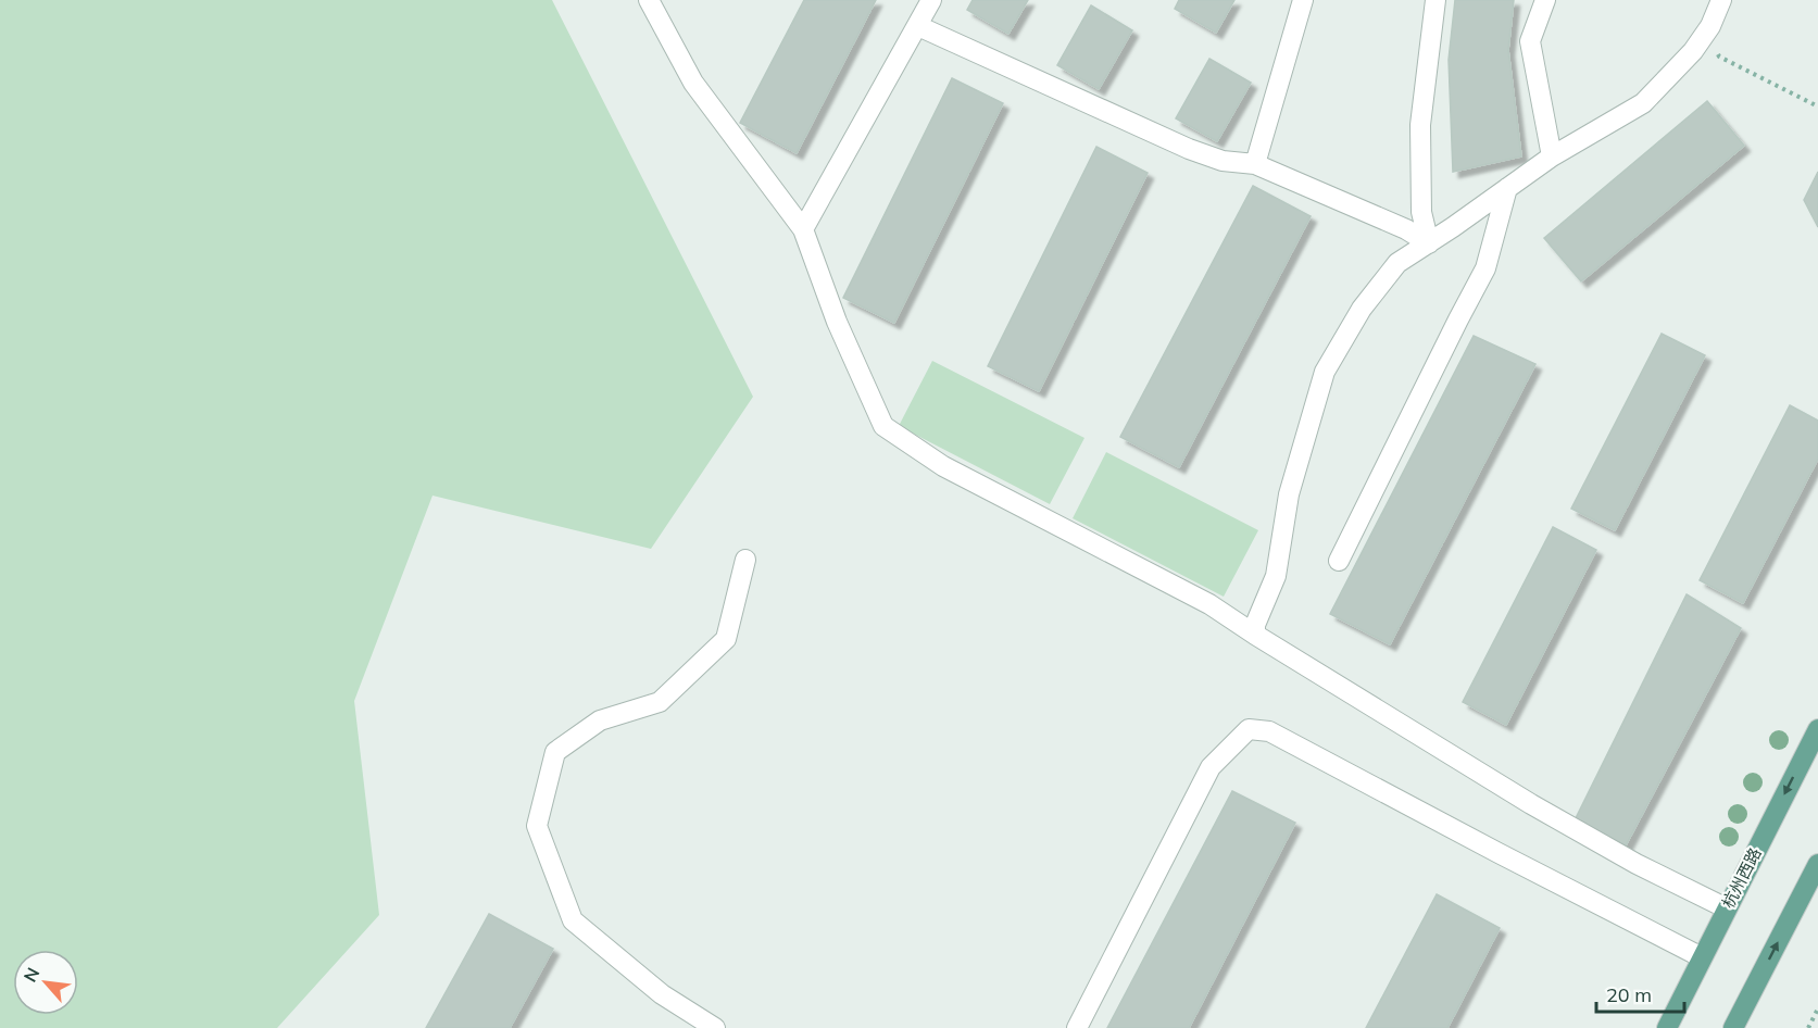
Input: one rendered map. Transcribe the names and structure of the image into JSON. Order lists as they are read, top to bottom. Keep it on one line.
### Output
{"streets":{"main road":["杭州西路"]},"scale_bar":"20 m","north":"top left"}
